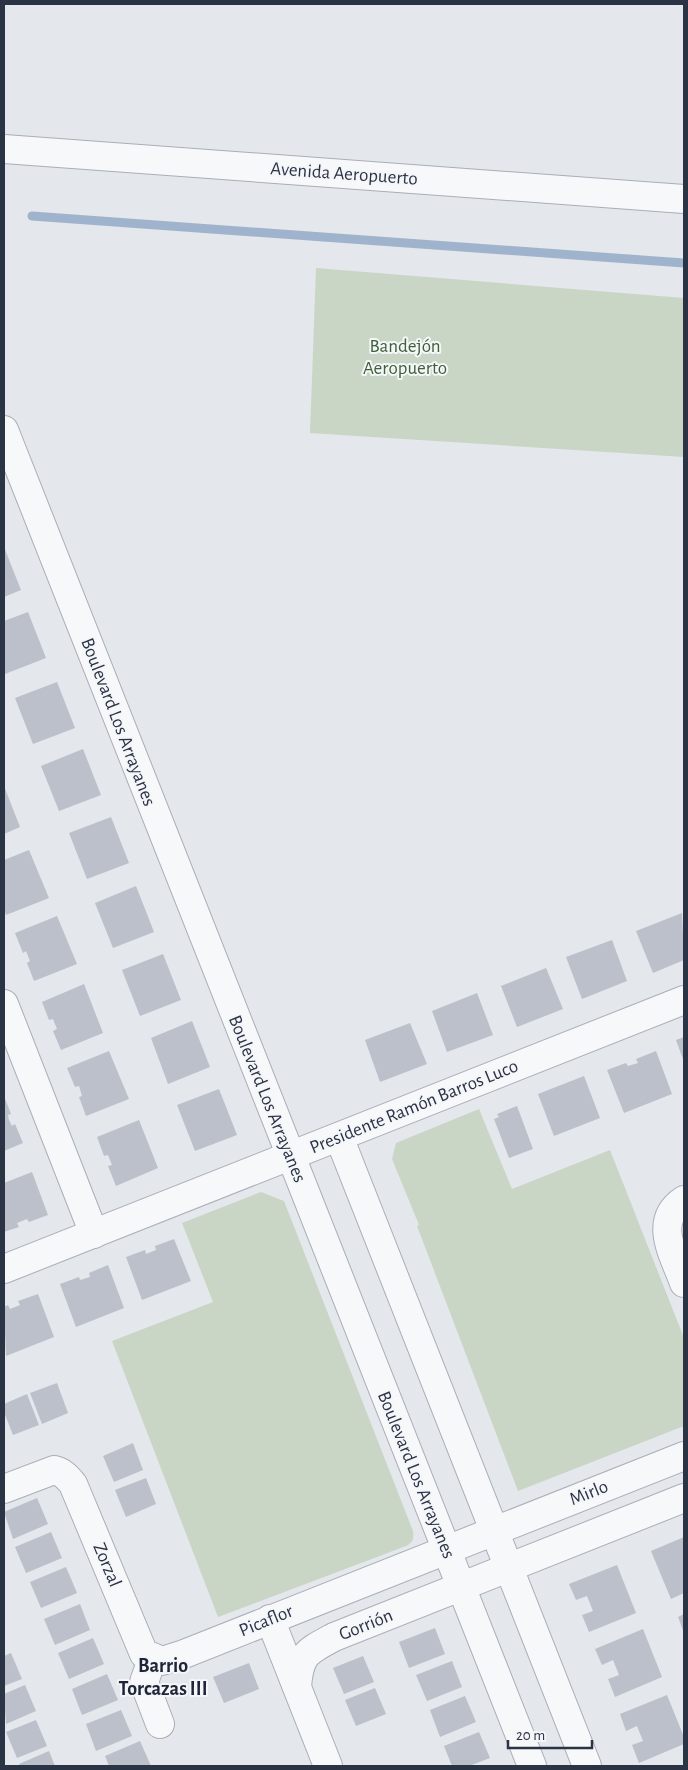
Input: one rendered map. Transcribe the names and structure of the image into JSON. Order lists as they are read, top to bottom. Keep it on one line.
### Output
{"streets":{"street":["Avenida Aeropuerto","Boulevard Los Arrayanes","Presidente Ramón Barros Luco","Mirlo","Zorzal","Picaflor","Gorrión"]},"crossings":[["Boulevard Los Arrayanes","Presidente Ramón Barros Luco"],["Boulevard Los Arrayanes","Mirlo"],["Boulevard Los Arrayanes","Picaflor"],["Boulevard Los Arrayanes","Gorrión"],["Mirlo","Picaflor"],["Zorzal","Picaflor"],["Picaflor","Gorrión"]],"districts":["Barrio Torcazas III"],"parks":["Bandejón Aeropuerto"],"scale_bar":"20 m"}
